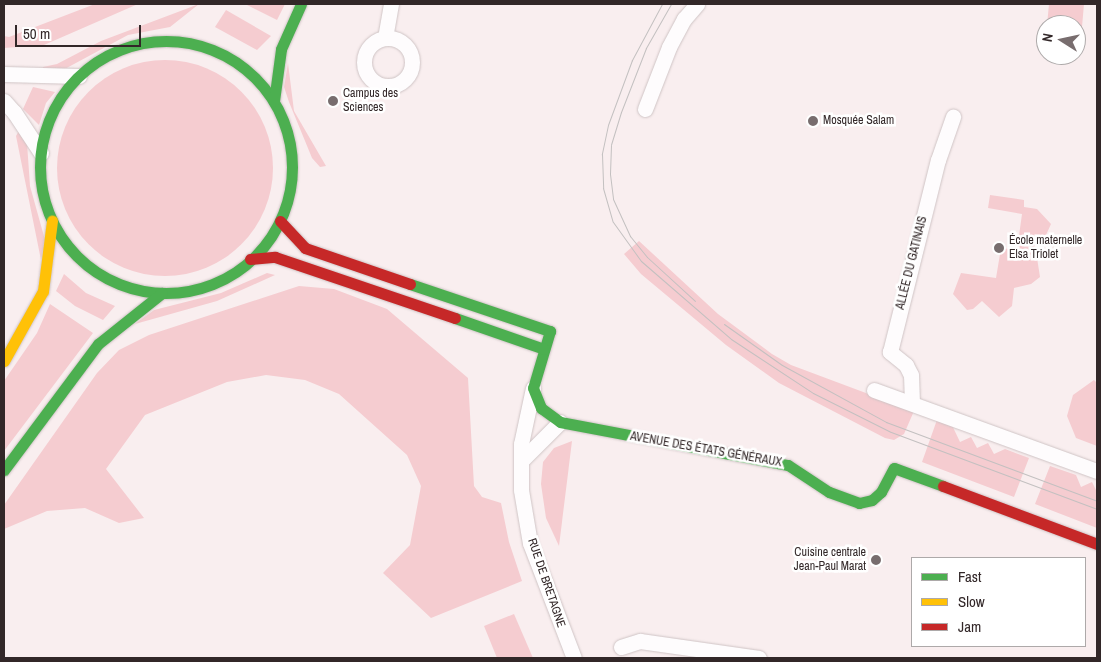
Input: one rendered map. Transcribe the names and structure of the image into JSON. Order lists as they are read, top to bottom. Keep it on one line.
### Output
{"streets":{"main road":["AVENUE DES ÉTATS GÉNÉRAUX","RUE DE BRETAGNE"],"street":["ALLÉE DU GATINAIS"]},"crossings":[["AVENUE DES ÉTATS GÉNÉRAUX","RUE DE BRETAGNE"]],"places":["Campus des Sciences","Mosquée Salam","École maternelle Elsa Triolet","Cuisine centrale Jean-Paul Marat"],"legend":["Fast","Slow","Jam"],"scale_bar":"50 m","north":"left"}
